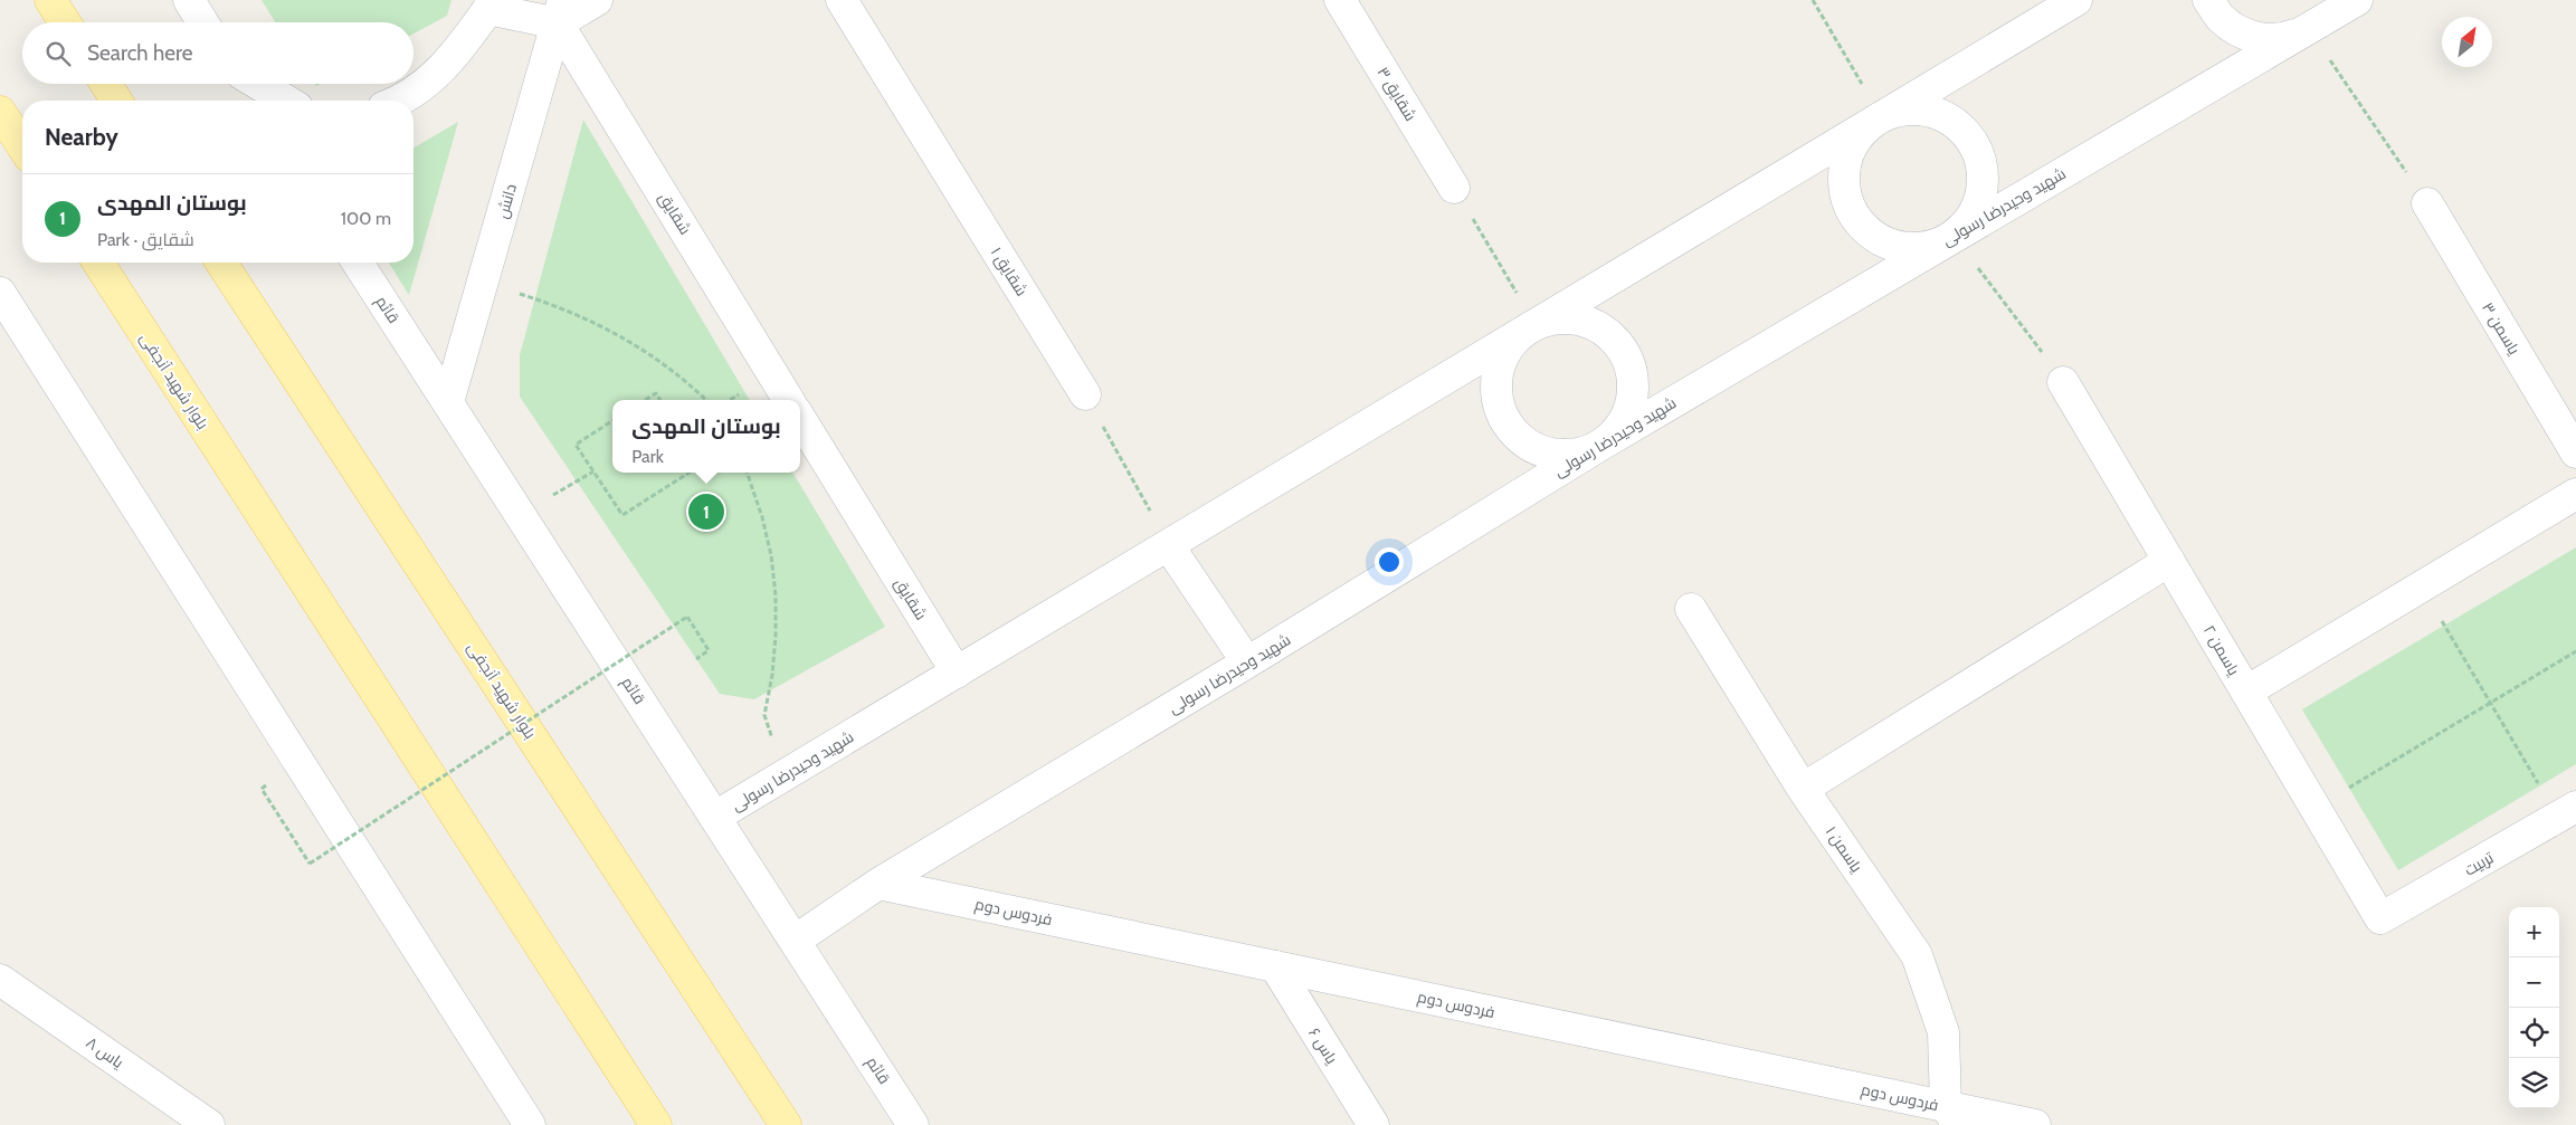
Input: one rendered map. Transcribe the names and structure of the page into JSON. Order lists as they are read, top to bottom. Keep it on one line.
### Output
{"streets":{"main road":["بلوار شهید آنجفی"],"street":["شقایق ۳","دانش","شهید وحیدرضا رسولی","شقایق","شقایق ۱","قائم","یاسمن ۳","یاسمن ۲","یاسمن ۱","تربیت","فردوس دوم","یاس ۶","یاس ۸"]},"crossings":[["دانش","شقایق"],["دانش","قائم"],["شهید وحیدرضا رسولی","شقایق"],["شهید وحیدرضا رسولی","قائم"],["شهید وحیدرضا رسولی","فردوس دوم"],["یاسمن ۲","تربیت"],["یاسمن ۱","فردوس دوم"],["فردوس دوم","یاس ۶"]],"north":"top right","page":{"search":"Search here","heading":"Nearby","list":[{"mark":"1","name":"بوستان المهدی","note":"Park · شقایق","value":"100 m"}],"popup":["بوستان المهدی","Park"],"pins":"1","map_buttons":["+","−"]}}
